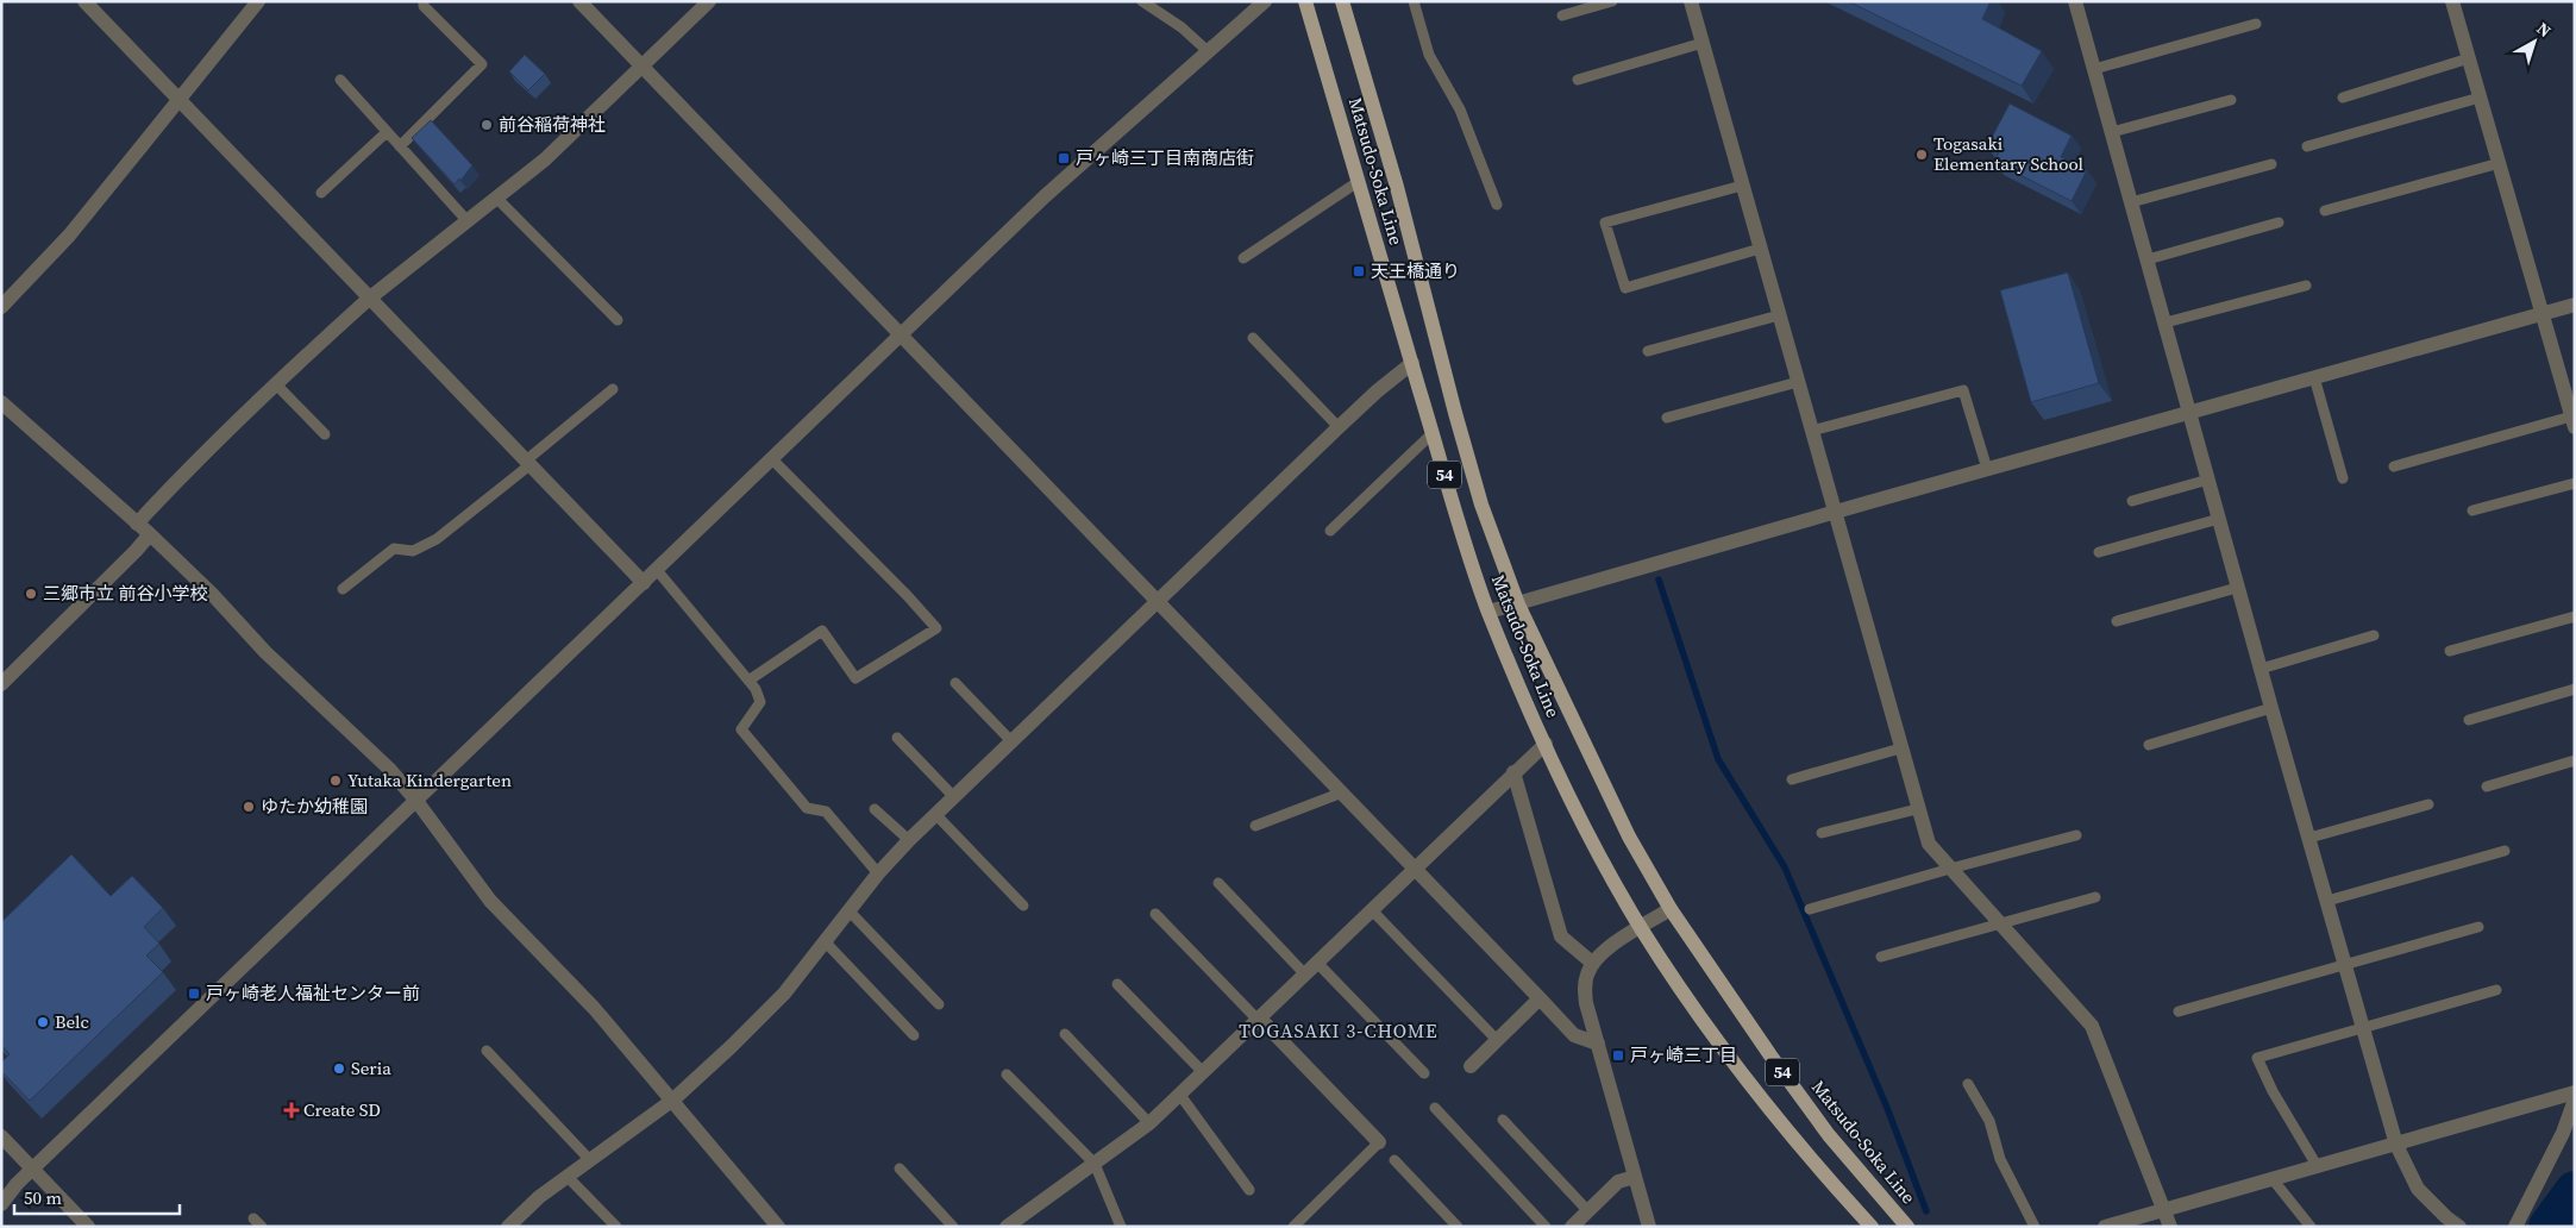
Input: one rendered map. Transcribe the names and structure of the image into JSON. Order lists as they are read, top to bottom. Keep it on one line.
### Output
{"streets":{"main road":["Matsudo-Soka Line","54"]},"districts":["TOGASAKI 3-CHOME"],"places":{"other":["前谷稲荷神社","Togasaki Elementary School","三郷市立 前谷小学校","Yutaka Kindergarten","ゆたか幼稚園","Belc","Seria"],"transit":["戸ヶ崎三丁目南商店街","天王橋通り","戸ヶ崎老人福祉センター前","戸ヶ崎三丁目"],"health":["Create SD"]},"scale_bar":"50 m","north":"top right"}
